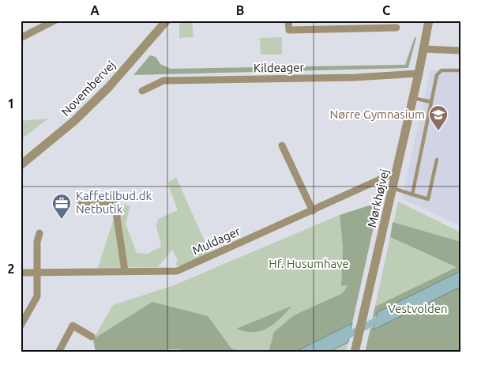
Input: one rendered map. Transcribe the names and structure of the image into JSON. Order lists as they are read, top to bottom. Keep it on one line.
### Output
{"streets":{"street":["Kildeager","Novembervej","Mørkhøjvej","Muldager"]},"crossings":[["Kildeager","Mørkhøjvej"],["Mørkhøjvej","Muldager"]],"parks":["Hf. Husumhave","Vestvolden"],"places":{"school or university":["Nørre Gymnasium"],"office":["Kaffetilbud.dk Netbutik"]},"grid":{"columns":["A","B","C"],"rows":["1","2"]}}
